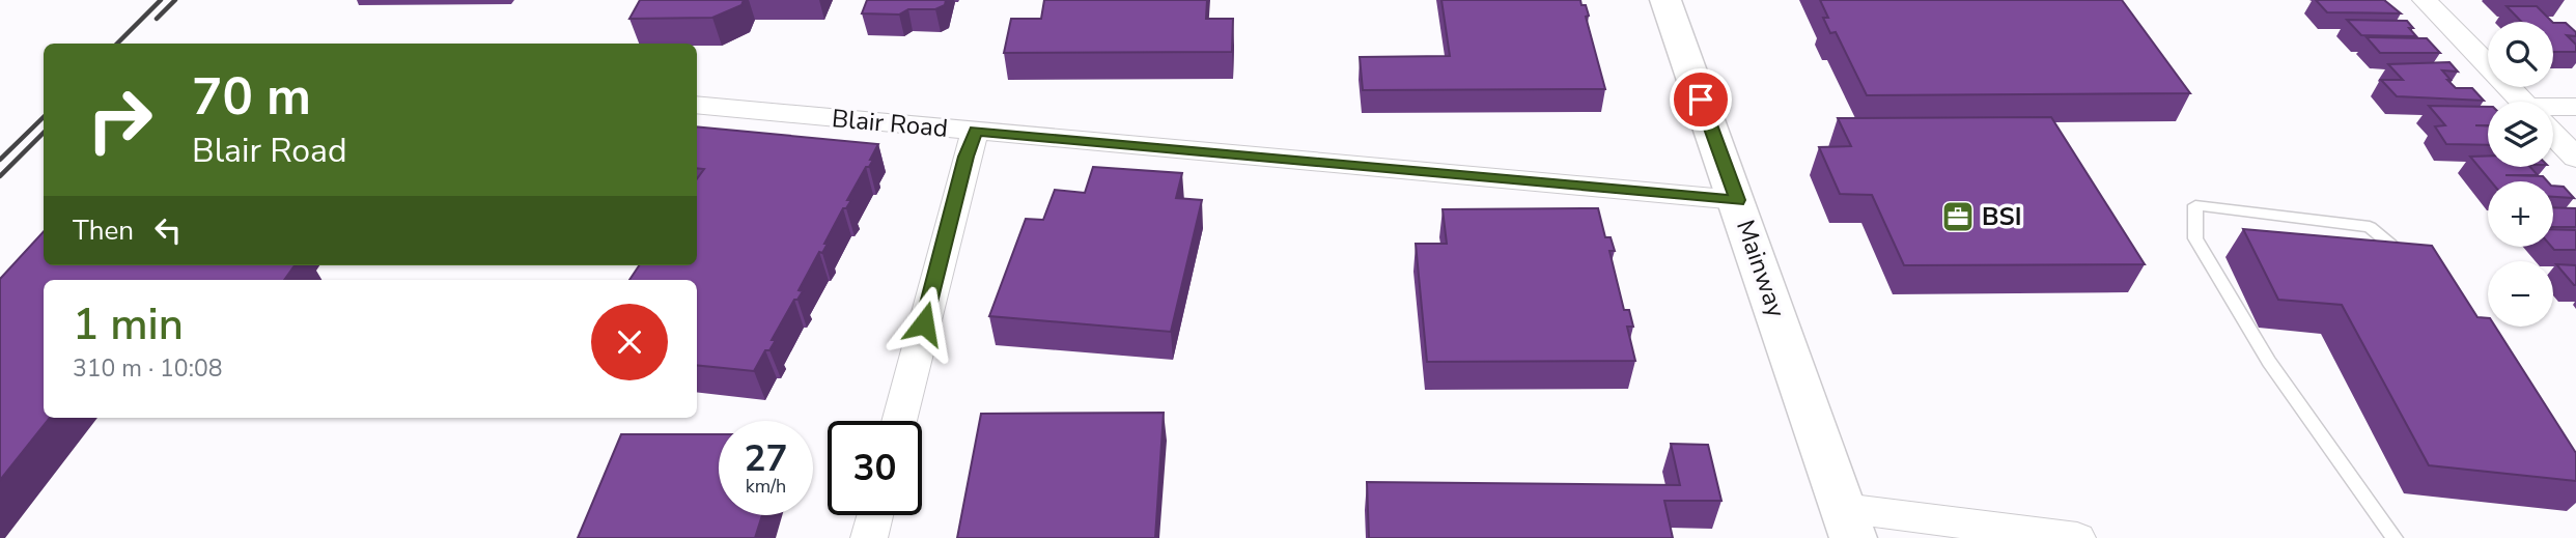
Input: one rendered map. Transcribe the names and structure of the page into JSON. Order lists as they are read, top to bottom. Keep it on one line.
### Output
{"streets":{"street":["Blair Road","Mainway"]},"crossings":[["Blair Road","Mainway"]],"places":{"office":["BSI"]},"page":{"map_buttons":["+","−"],"turn":["70 m","Blair Road"],"then":"Then","heading":["1 min","310 m · 10:08"],"speed":"27 km/h","limit":"30"}}
